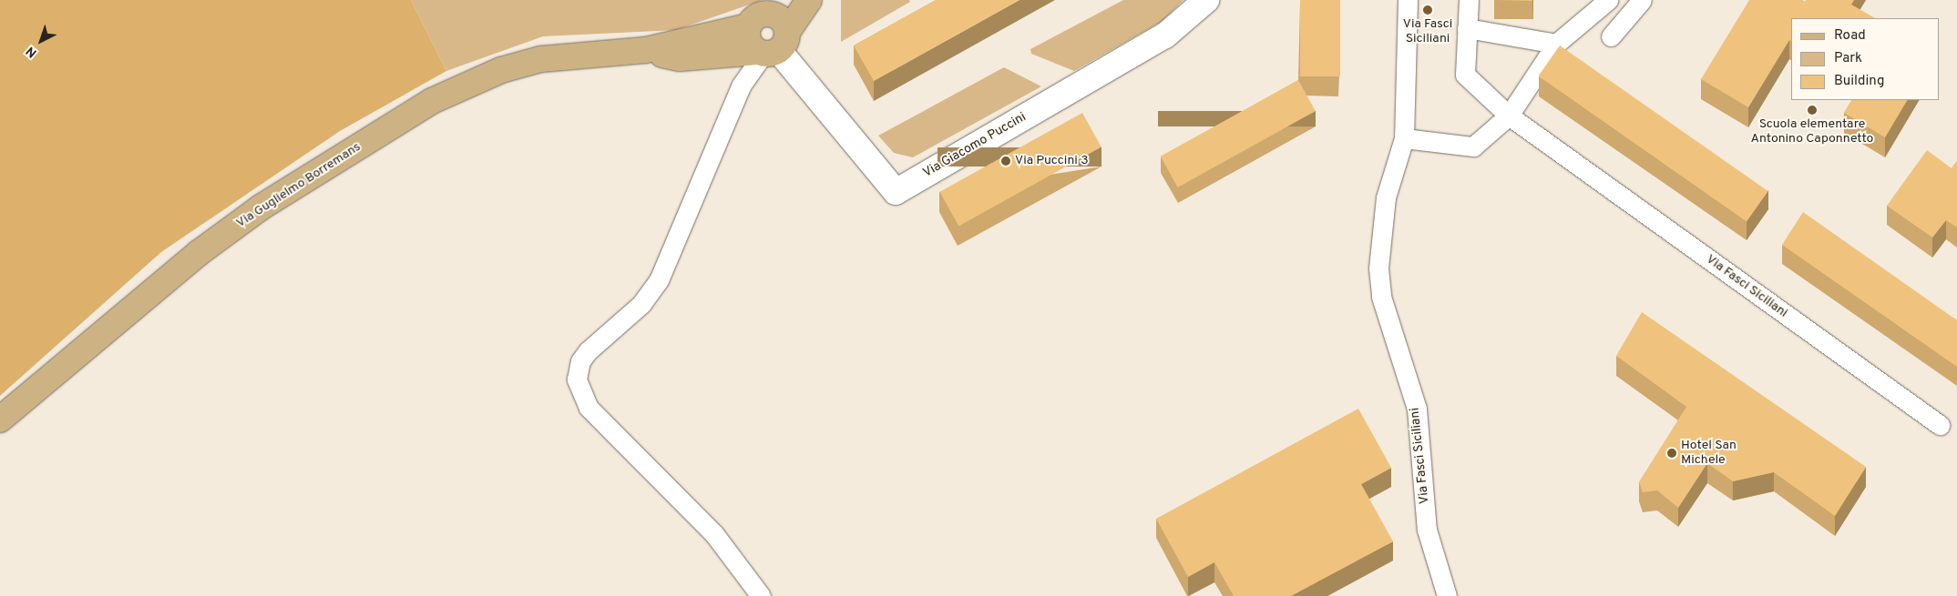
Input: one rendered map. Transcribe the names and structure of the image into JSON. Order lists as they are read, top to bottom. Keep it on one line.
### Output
{"streets":{"main road":["Via Giacomo Puccini","Via Guglielmo Borremans"],"street":["Via Fasci Siciliani"]},"places":["Via Fasci Siciliani","Scuola elementare Antonino Caponnetto","Via Puccini 3","Hotel San Michele"],"legend":["Road","Park","Building"],"north":"bottom left"}
